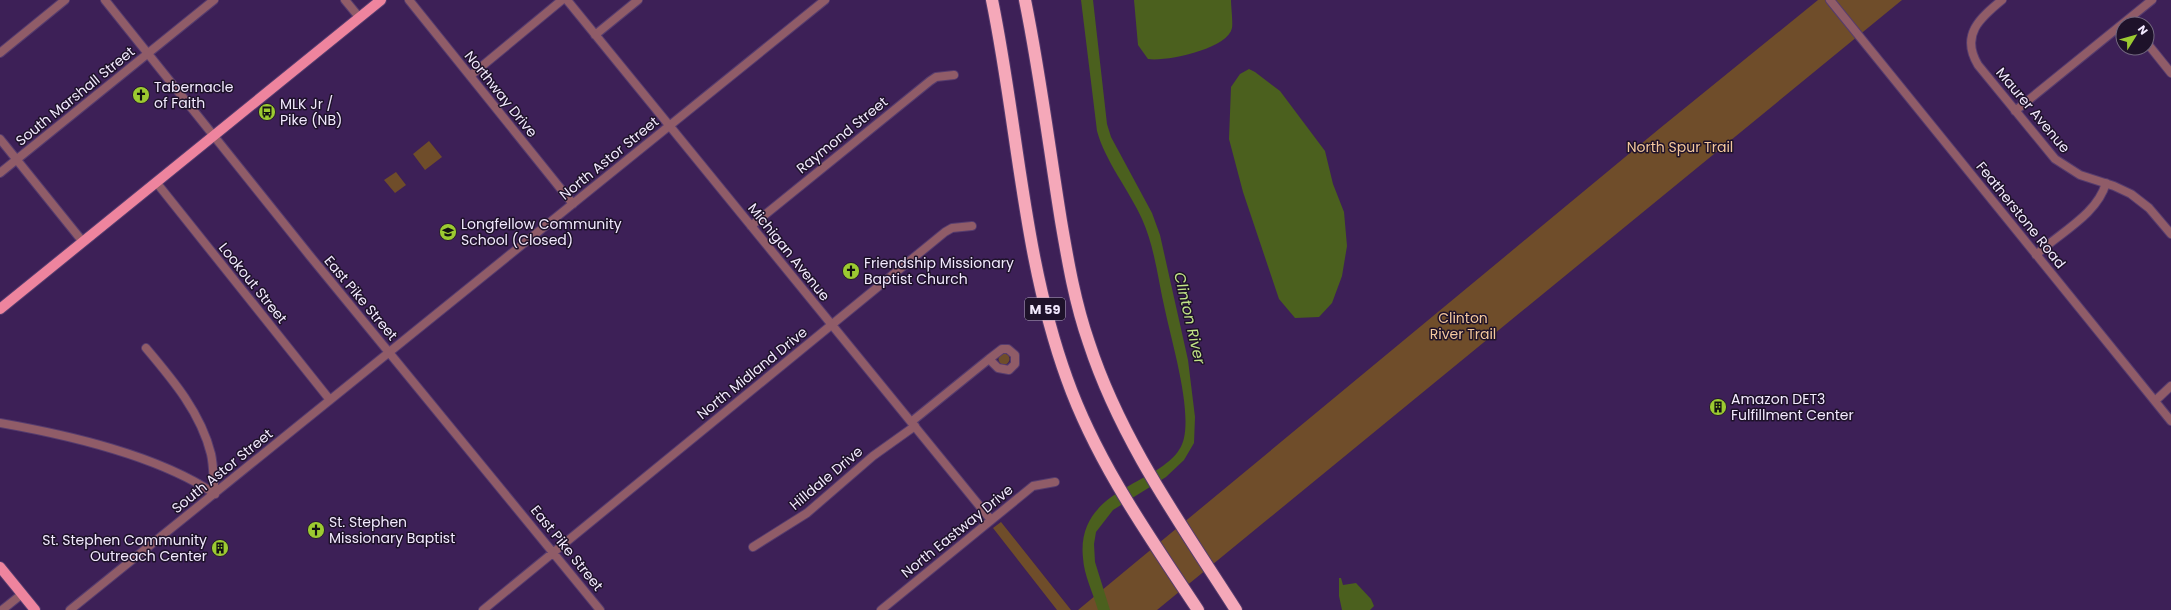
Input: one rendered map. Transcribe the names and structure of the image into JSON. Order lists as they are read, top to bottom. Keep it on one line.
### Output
{"streets":{"highway":["M 59"],"street":["Northway Drive","South Marshall Street","Maurer Avenue","Raymond Street","North Astor Street","Featherstone Road","Michigan Avenue","Lookout Street","East Pike Street","North Midland Drive","South Astor Street","Hilldale Drive","North Eastway Drive"]},"crossings":[["Northway Drive","North Astor Street"],["South Marshall Street","East Pike Street"],["Raymond Street","Michigan Avenue"],["North Astor Street","Michigan Avenue"],["North Astor Street","East Pike Street"],["North Astor Street","South Astor Street"],["Michigan Avenue","North Midland Drive"],["Michigan Avenue","Hilldale Drive"],["Michigan Avenue","North Eastway Drive"],["Lookout Street","South Astor Street"],["East Pike Street","North Midland Drive"],["East Pike Street","South Astor Street"]],"water":["Clinton River"],"parks":["North Spur Trail","Clinton River Trail"],"places":{"church":["Tabernacle of Faith","Friendship Missionary Baptist Church","St. Stephen Missionary Baptist"],"bus stop":["MLK Jr / Pike (NB)"],"school or university":["Longfellow Community School (Closed)"],"building":["Amazon DET3 Fulfillment Center","St. Stephen Community Outreach Center"]},"north":"top right"}
